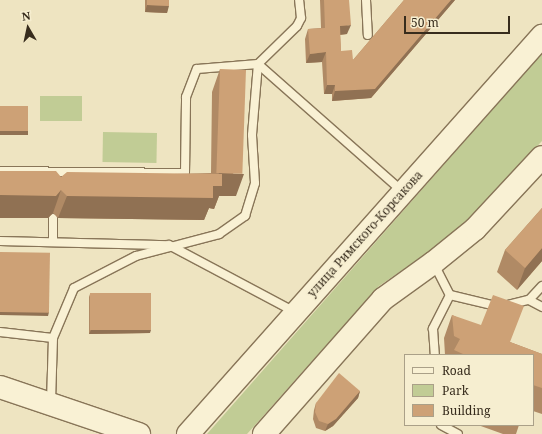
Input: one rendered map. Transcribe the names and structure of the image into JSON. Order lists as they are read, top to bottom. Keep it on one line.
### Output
{"streets":{"street":["улица Римского-Корсакова"]},"legend":["Road","Park","Building"],"scale_bar":"50 m","north":"top"}
